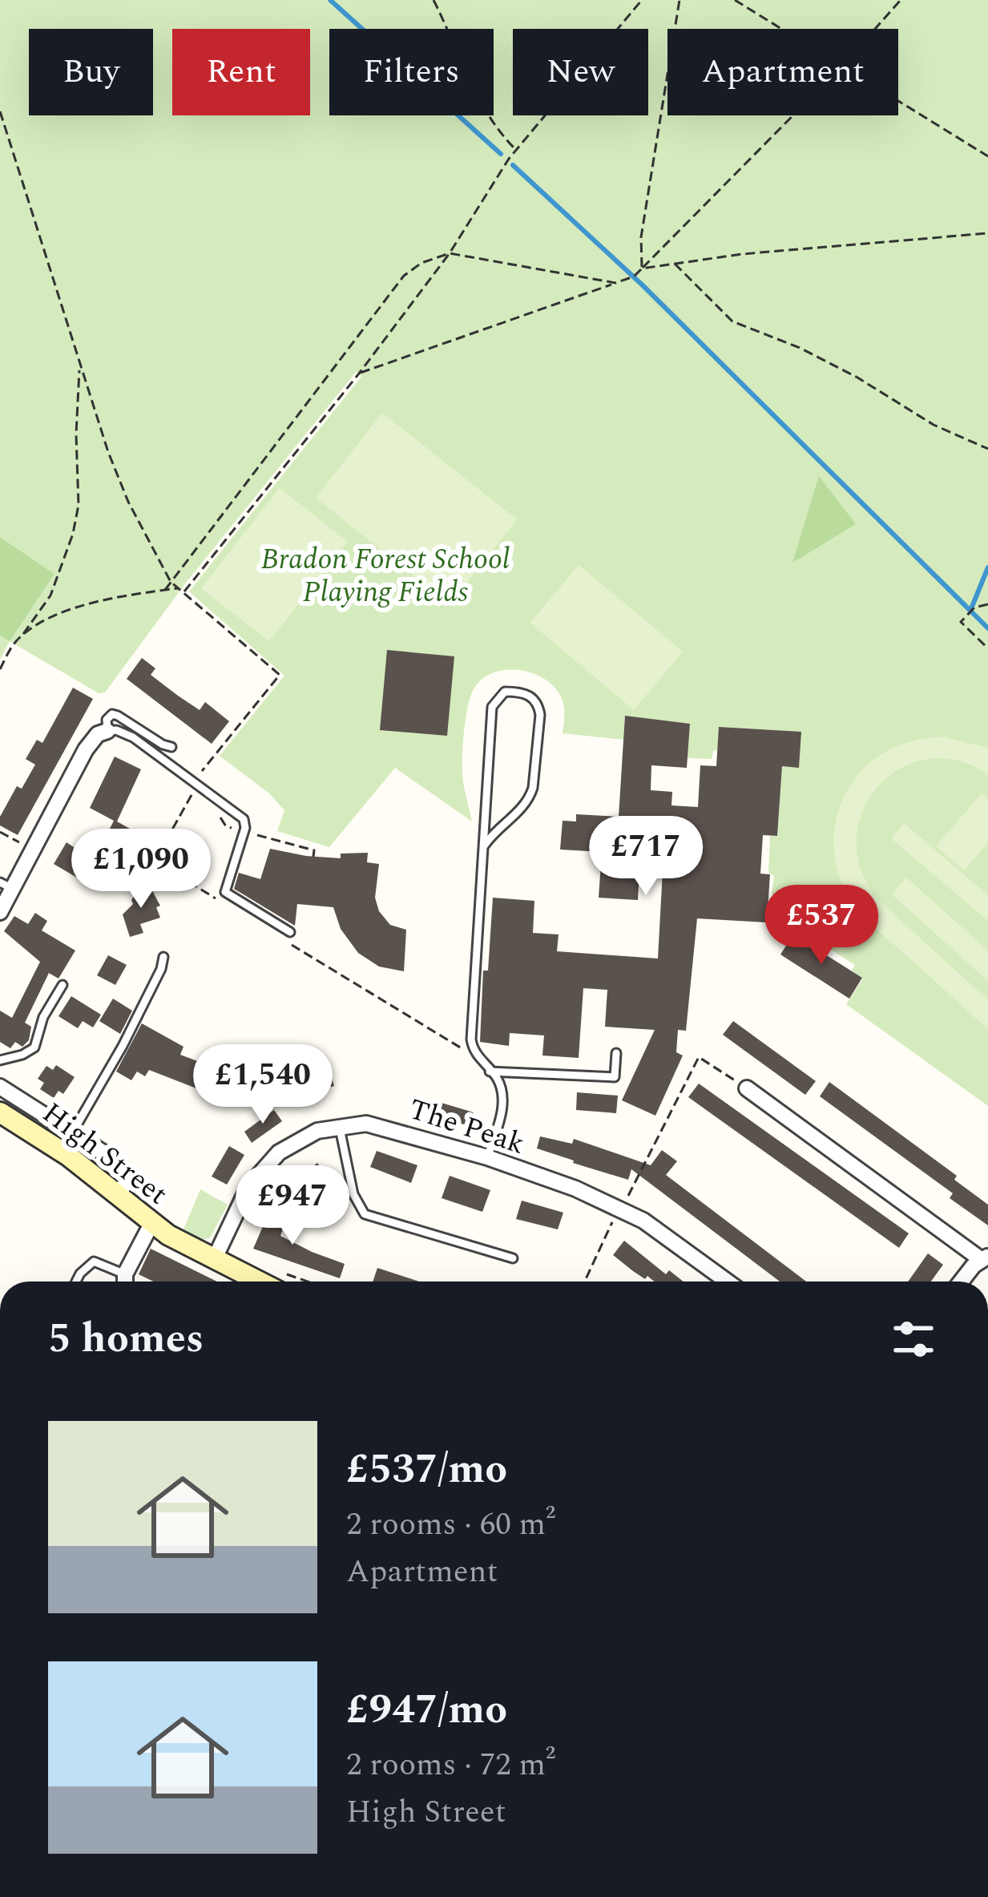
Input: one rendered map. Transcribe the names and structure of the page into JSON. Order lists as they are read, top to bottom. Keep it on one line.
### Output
{"streets":{"street":["The Peak","High Street"]},"crossings":[["The Peak","High Street"]],"parks":["Bradon Forest School Playing Fields"],"page":{"chip":["Buy","Rent","Filters","New","Apartment"],"price":["£717","£1,090","£537","£1,540","£947"],"heading":"5 homes","list":[{"name":"£537/mo","note":"2 rooms · 60 m² · Apartment"},{"name":"£947/mo","note":"2 rooms · 72 m² · High Street"}]}}
